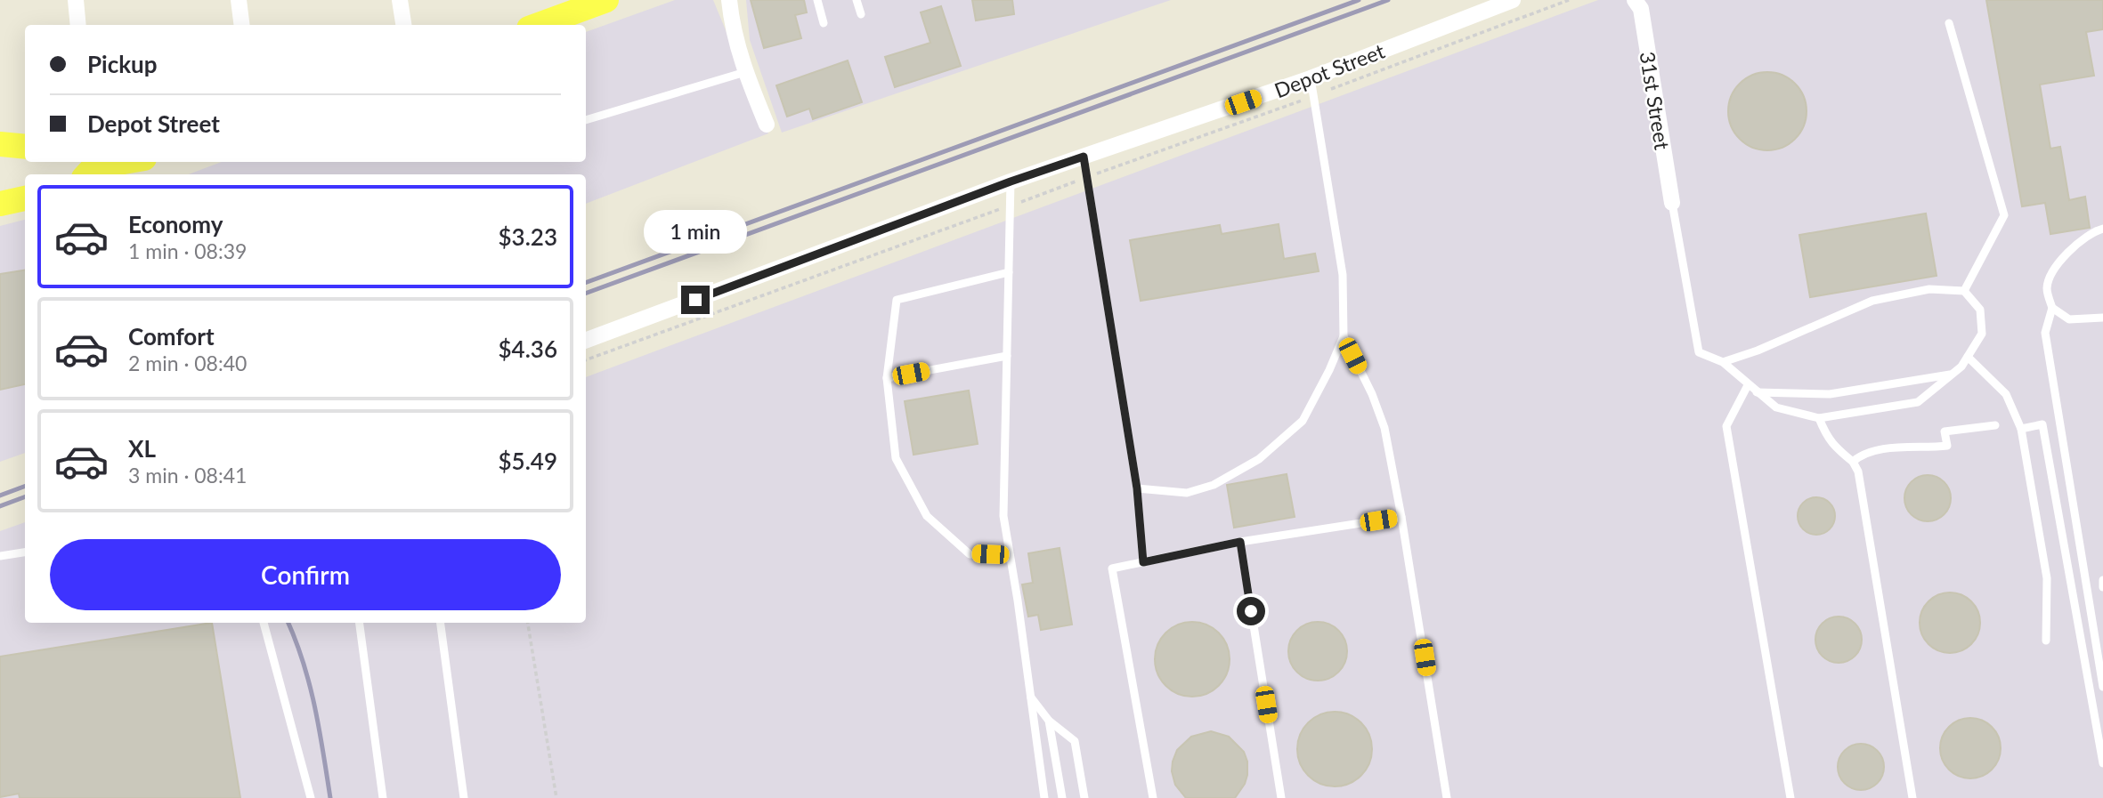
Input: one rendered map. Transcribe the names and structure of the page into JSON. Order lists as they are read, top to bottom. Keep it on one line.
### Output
{"streets":{"street":["Depot Street","31st Street"]},"page":{"banner":["Pickup","Depot Street"],"list":[{"name":"Economy","note":"1 min · 08:39","value":"$3.23"},{"name":"Comfort","note":"2 min · 08:40","value":"$4.36"},{"name":"XL","note":"3 min · 08:41","value":"$5.49"}],"bubble":"1 min","buttons":"Confirm"}}
